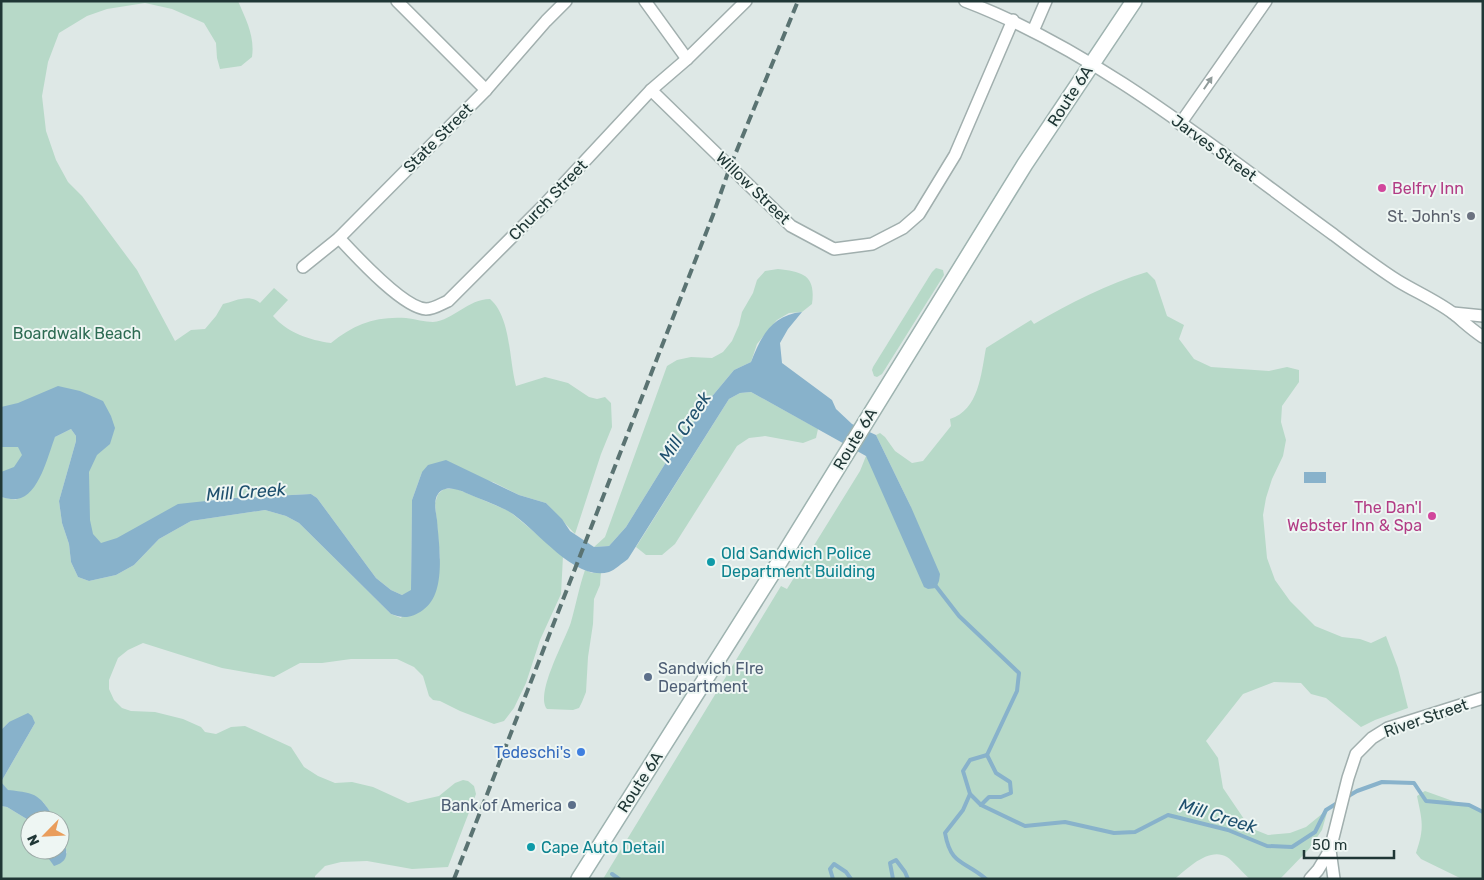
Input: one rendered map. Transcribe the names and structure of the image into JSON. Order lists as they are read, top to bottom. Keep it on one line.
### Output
{"streets":{"main road":["Route 6A"],"street":["State Street","Jarves Street","Willow Street","Church Street","River Street"]},"crossings":[["Route 6A","Jarves Street"],["State Street","Church Street"],["Jarves Street","Willow Street"],["Willow Street","Church Street"]],"water":["Mill Creek"],"parks":["Boardwalk Beach"],"places":["Belfry Inn","St. John's","The Dan'l Webster Inn & Spa","Old Sandwich Police Department Building","Sandwich FIre Department","Tedeschi's","Bank of America","Cape Auto Detail"],"scale_bar":"50 m","north":"bottom left"}
